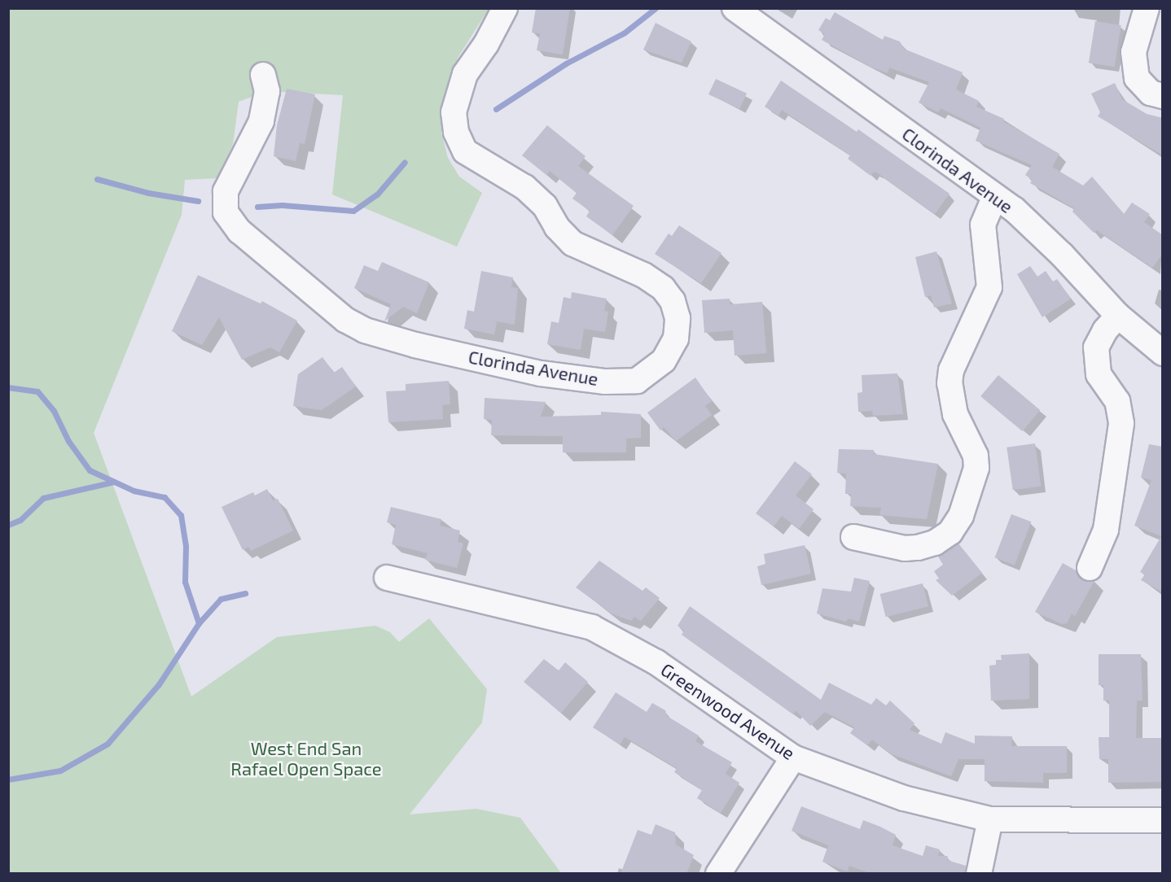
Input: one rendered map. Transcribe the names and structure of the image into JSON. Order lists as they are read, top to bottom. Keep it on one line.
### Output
{"streets":{"street":["Clorinda Avenue","Greenwood Avenue"]},"parks":["West End San Rafael Open Space"]}
